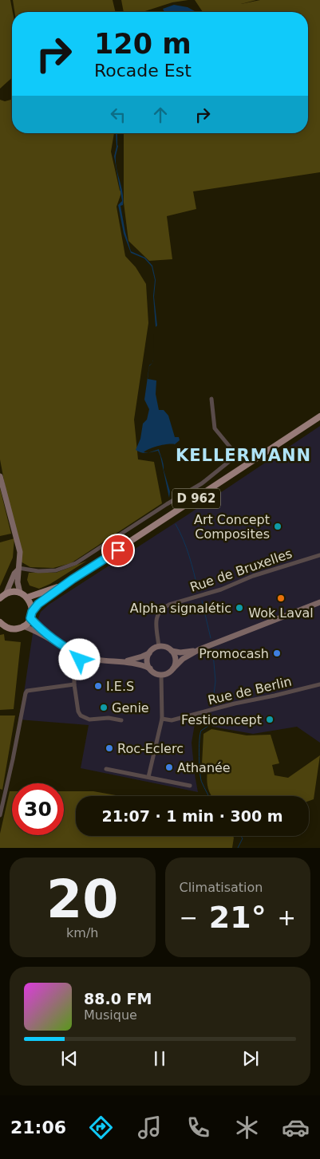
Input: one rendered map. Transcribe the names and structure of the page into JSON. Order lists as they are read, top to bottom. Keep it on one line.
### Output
{"streets":{"main road":["D 962"],"street":["Rue de Bruxelles","Rue de Berlin"]},"districts":["KELLERMANN"],"places":["Art Concept Composites","Wok Laval","Alpha signalétic","Promocash","I.E.S","Genie","Festiconcept","Roc-Eclerc","Athanée"],"page":{"turn":["120 m","Rocade Est"],"limit":"30","trip":"21:07 · 1 min · 300 m","tile":[["20","km/h"],"Climatisation"],"heat":["−","21°","+"],"song":["88.0 FM","Musique"],"tabs":"21:06"}}
